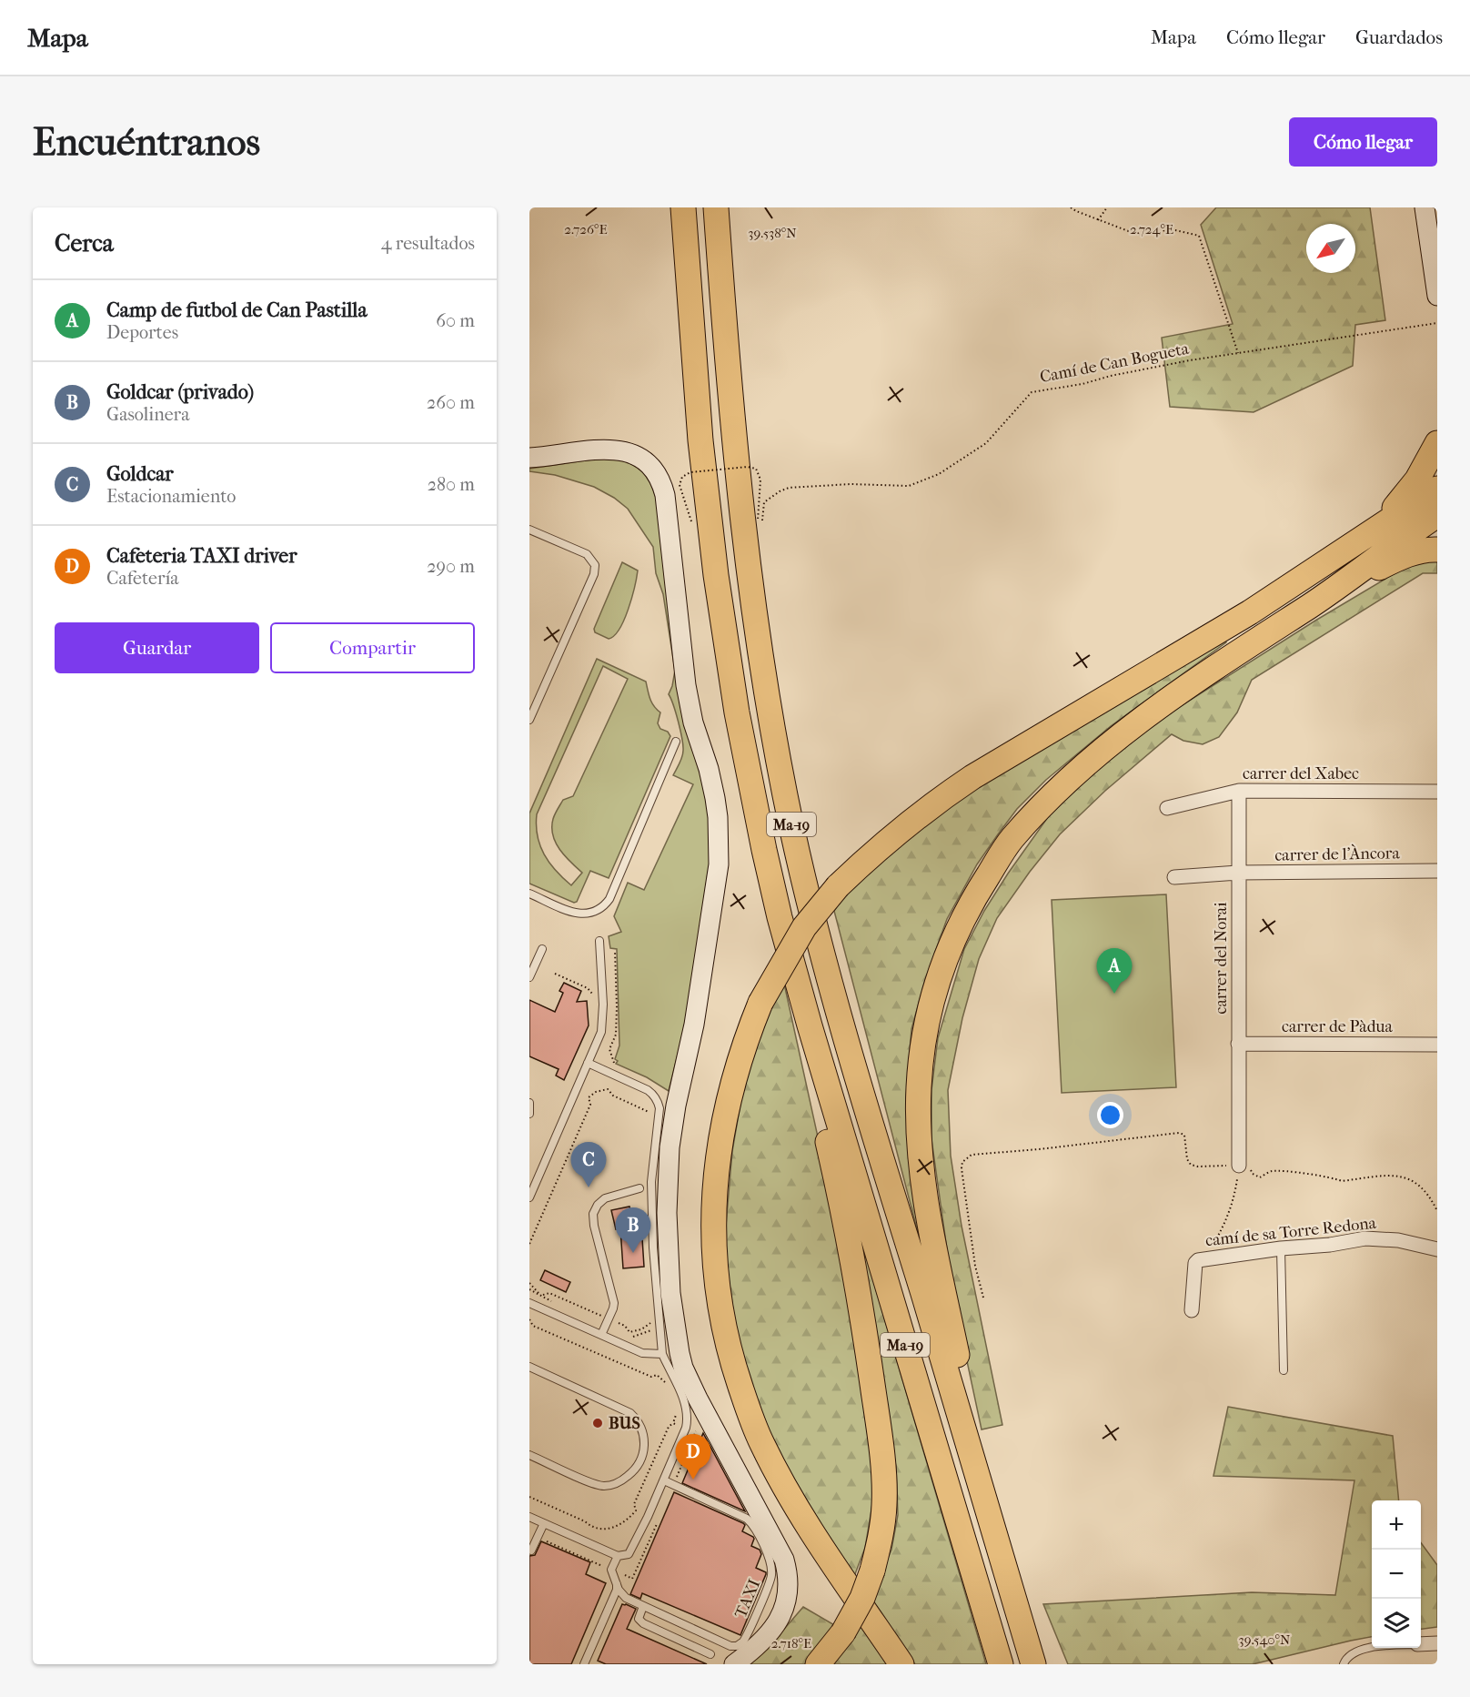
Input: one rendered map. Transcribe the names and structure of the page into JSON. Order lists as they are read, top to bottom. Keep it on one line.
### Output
{"streets":{"highway":["Ma-19"],"street":["carrer del Xabec","carrer de l'Àncora","carrer del Norai","carrer de Pàdua","camí de sa Torre Redona"],"lane":["TAXI"],"path":["Camí de Can Bogueta"]},"crossings":[["carrer de l'Àncora","carrer del Norai"],["carrer del Norai","carrer de Pàdua"]],"places":["BUS"],"north":"bottom left","page":{"header":"Mapa","nav":["Mapa","Cómo llegar","Guardados"],"buttons":["Cómo llegar",["Guardar","Compartir"]],"title":"Encuéntranos","heading":["Cerca","4 resultados"],"list":[{"mark":"A","name":"Camp de futbol de Can Pastilla","note":"Deportes","value":"60 m"},{"mark":"B","name":"Goldcar (privado)","note":"Gasolinera","value":"260 m"},{"mark":"C","name":"Goldcar","note":"Estacionamiento","value":"280 m"},{"mark":"D","name":"Cafeteria TAXI driver","note":"Cafetería","value":"290 m"}],"pins":["A","C","B","D"],"map_buttons":["+","−"]},"coordinates":["2.726°E","2.724°E","39.538°N","39.540°N","2.718°E"]}
